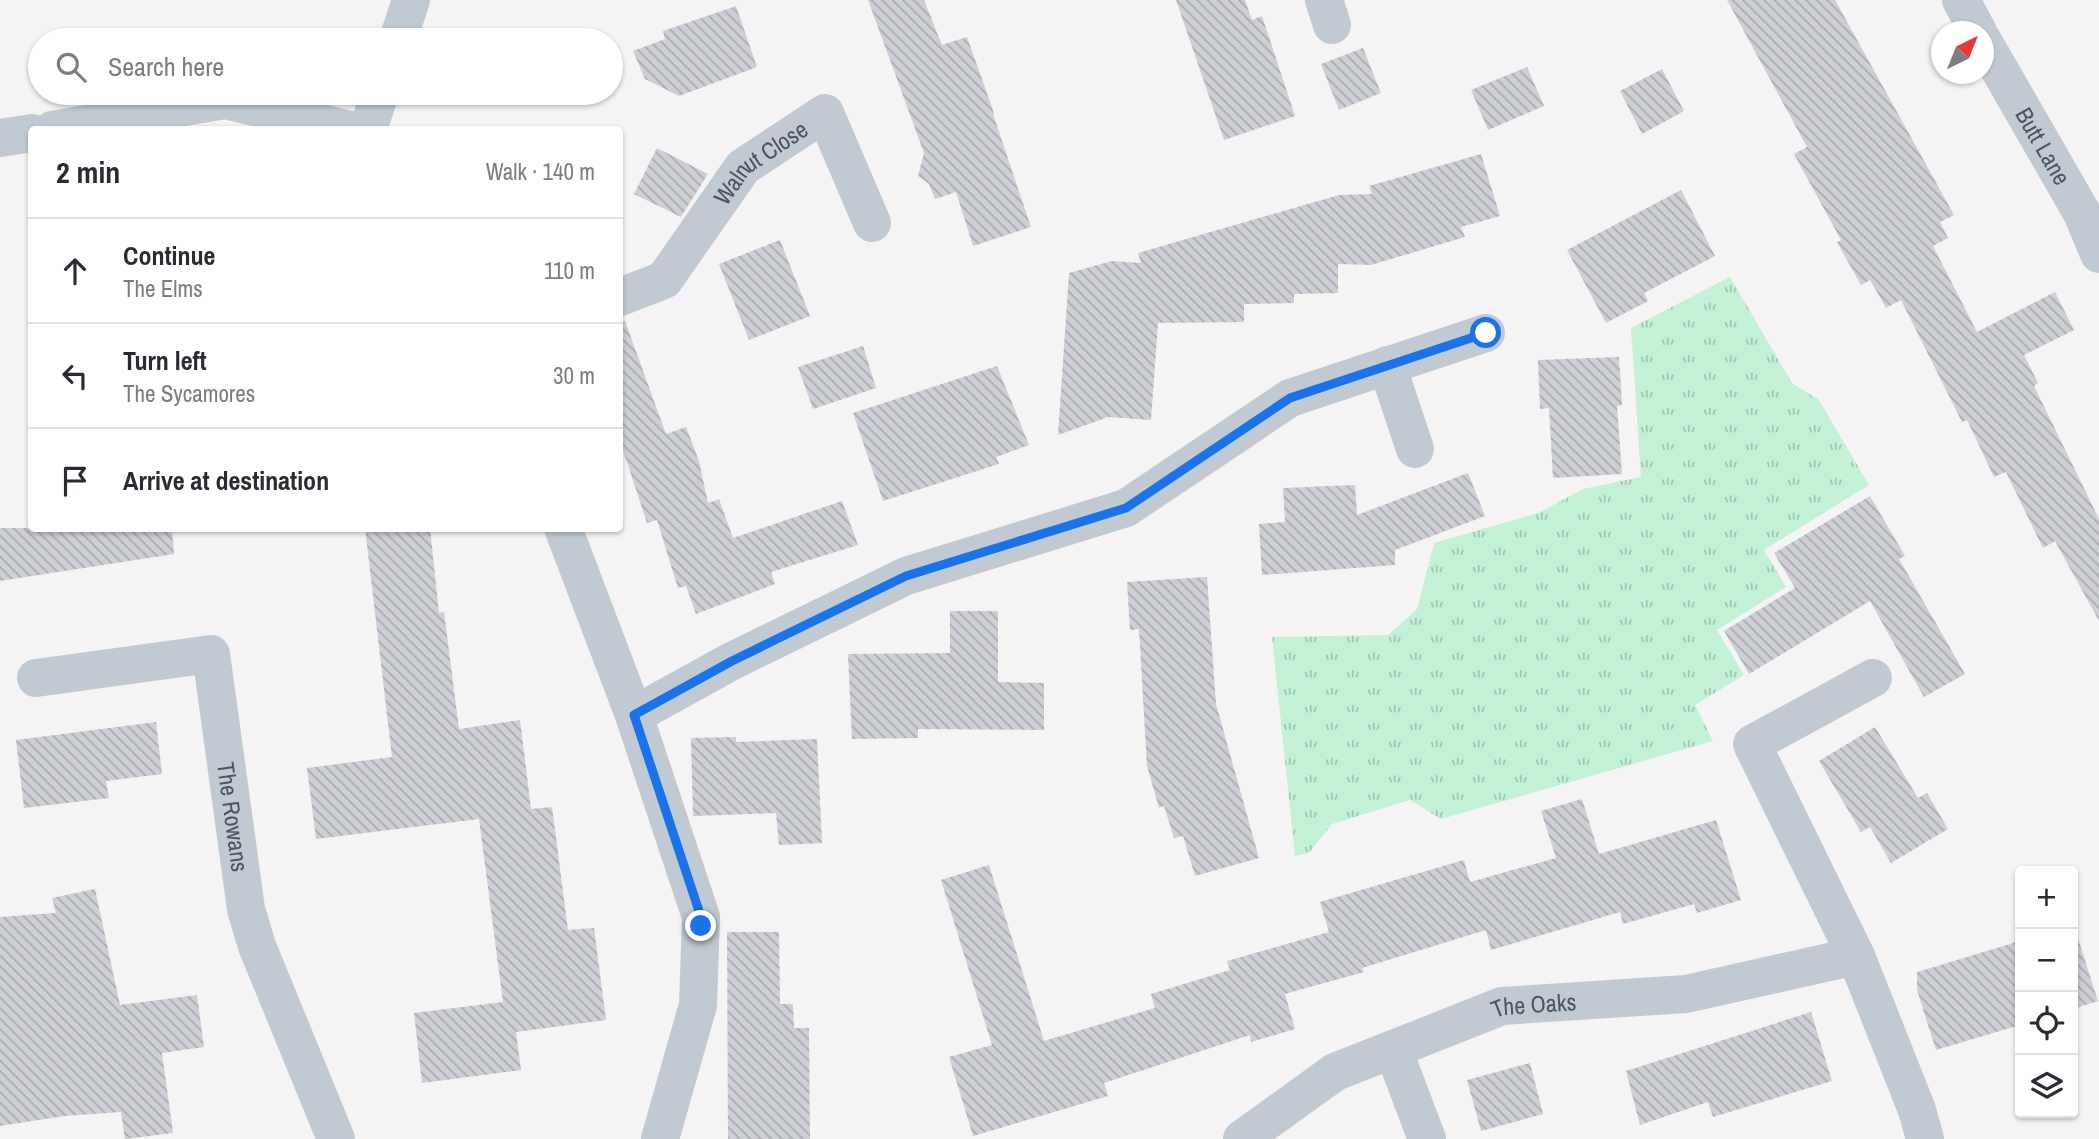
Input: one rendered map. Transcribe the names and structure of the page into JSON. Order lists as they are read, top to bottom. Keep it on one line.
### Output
{"streets":{"street":["Butt Lane","Walnut Close","The Rowans","The Oaks"]},"north":"top right","page":{"search":"Search here","heading":["2 min","Walk · 140 m"],"list":[["Continue","The Elms","110 m"],["Turn left","The Sycamores","30 m"],"Arrive at destination"],"map_buttons":["+","−"]}}
